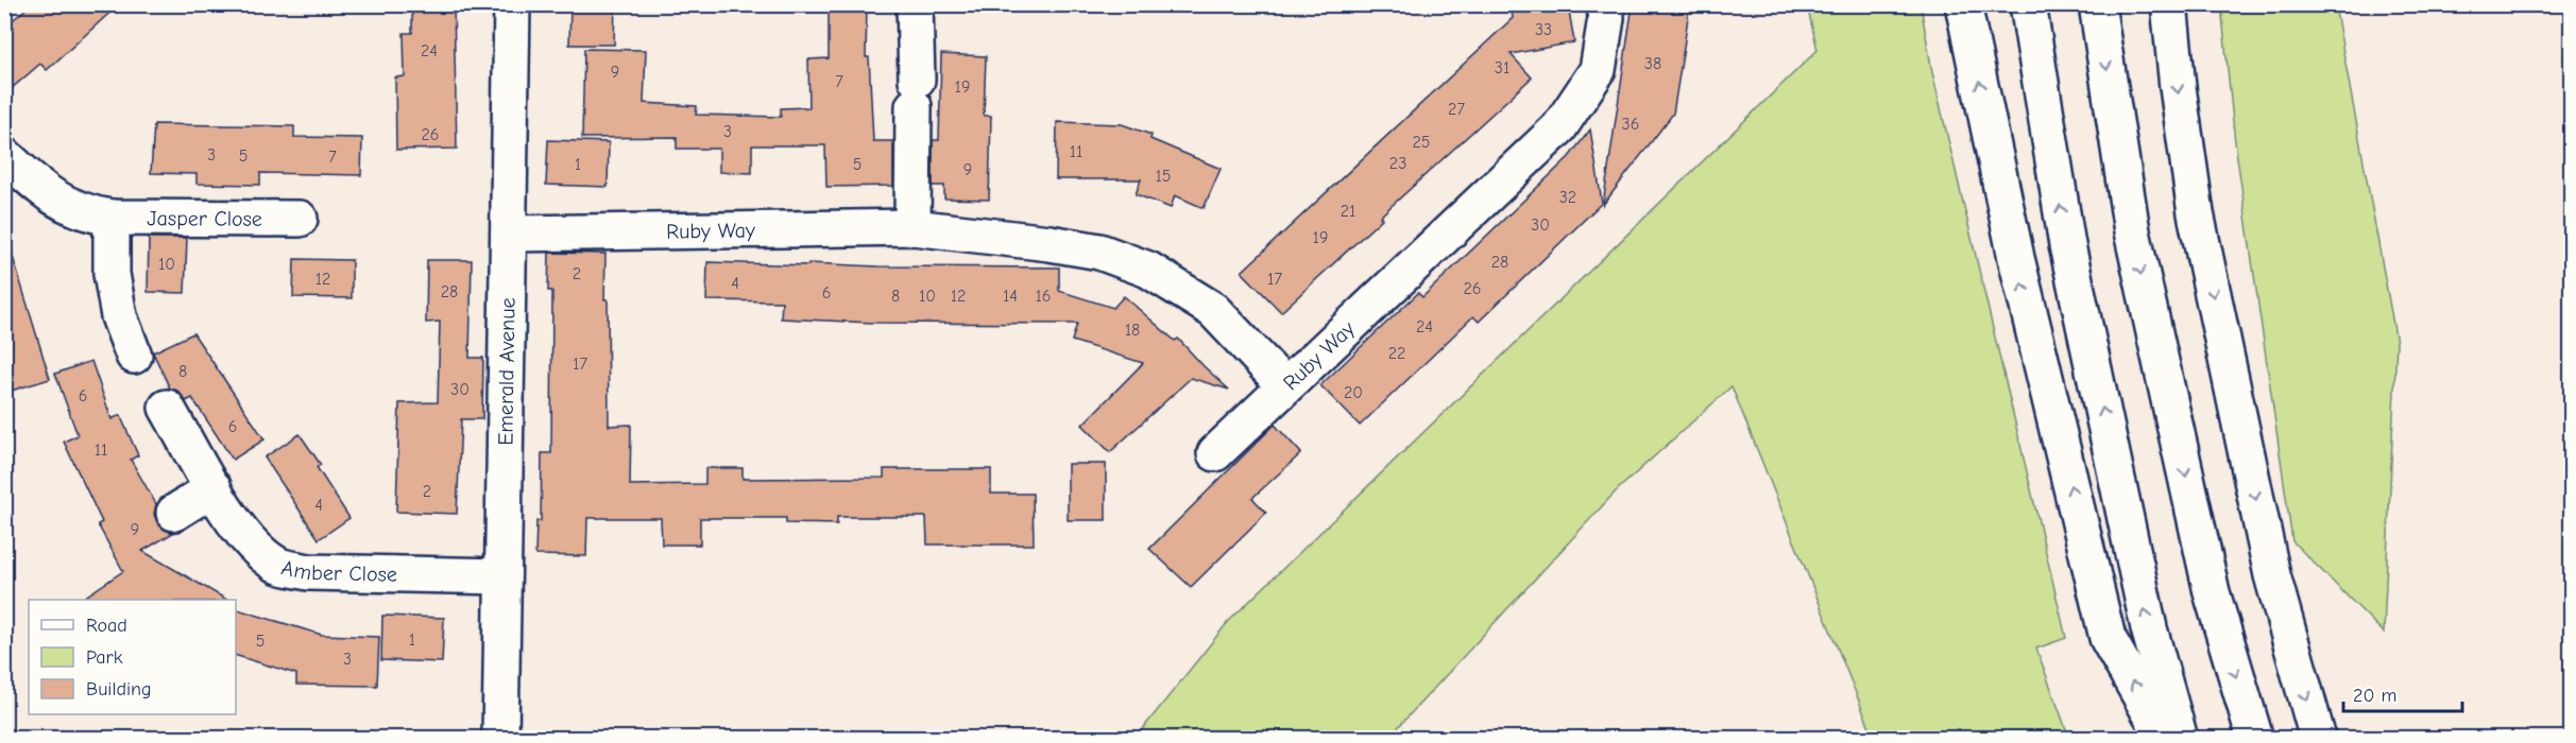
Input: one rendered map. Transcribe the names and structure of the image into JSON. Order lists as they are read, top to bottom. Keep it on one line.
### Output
{"streets":{"main road":["Jasper Close","Ruby Way","Emerald Avenue","Amber Close"]},"crossings":[["Ruby Way","Emerald Avenue"],["Emerald Avenue","Amber Close"]],"house_numbers":["33","24","38","31","9","7","19","27","36","3","26","25","11","3","5","7","23","1","5","9","15","32","21","30","19","28","10","2","12","17","4","26","28","6","8","10","12","14","16","24","18","22","17","8","30","20","6","6","11","2","4","9","1","5","3"],"legend":["Road","Park","Building"],"scale_bar":"20 m"}
